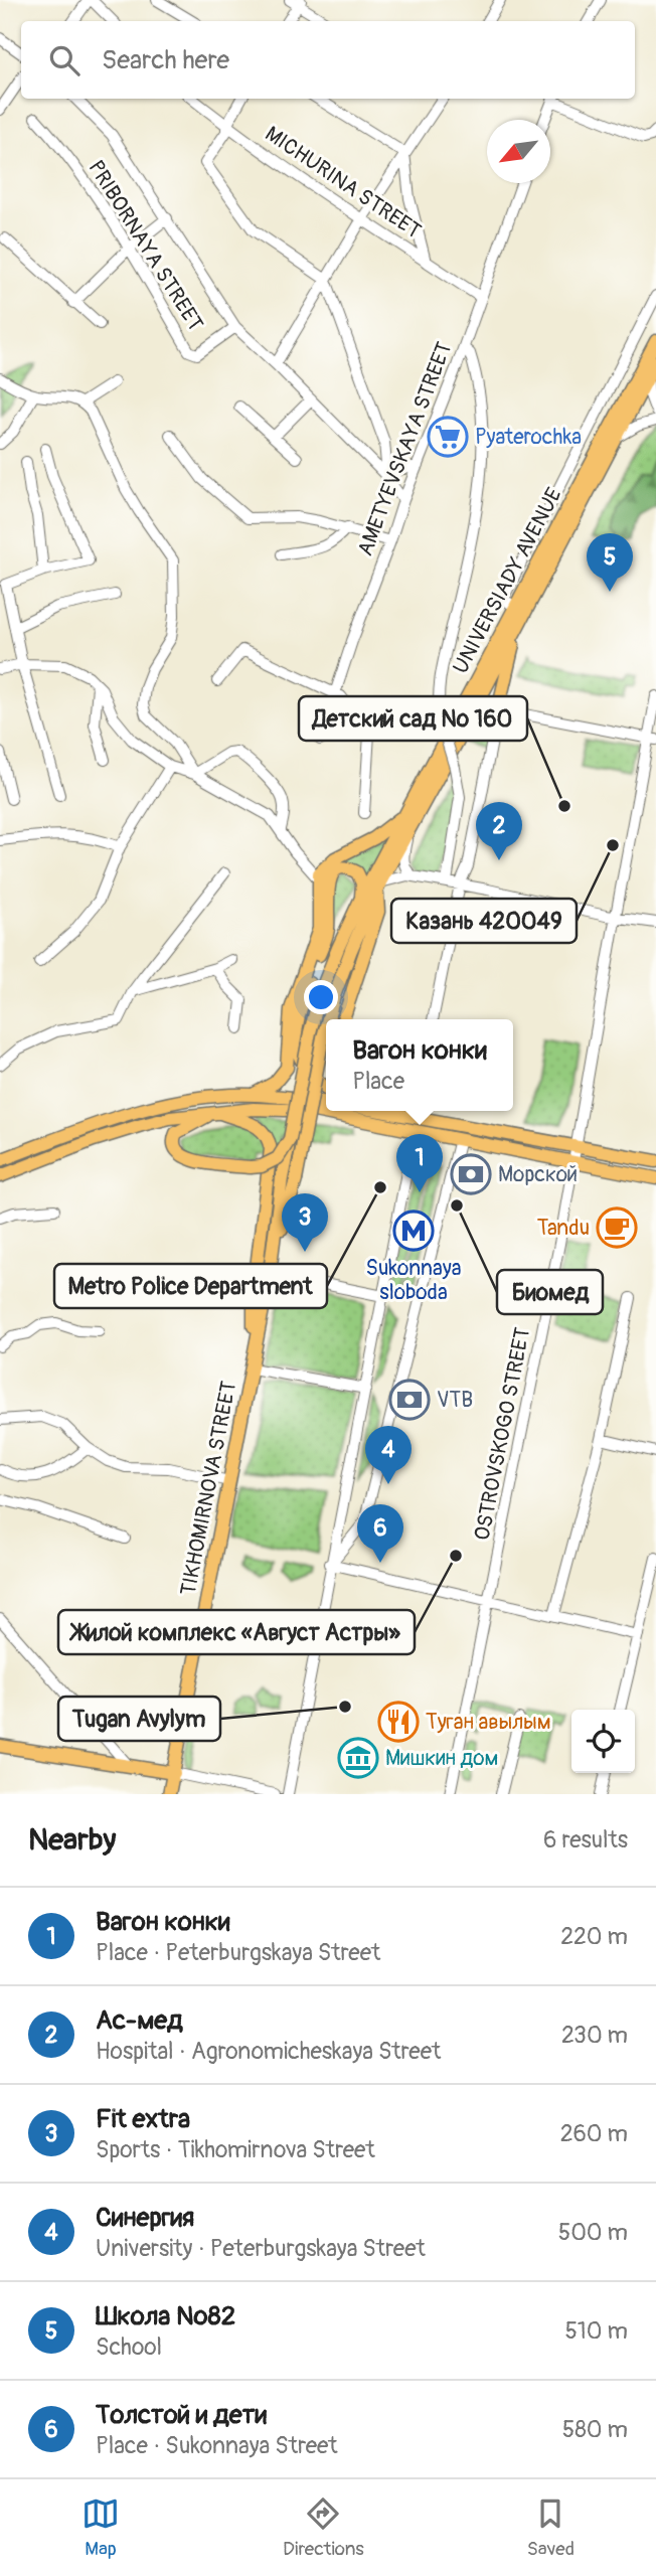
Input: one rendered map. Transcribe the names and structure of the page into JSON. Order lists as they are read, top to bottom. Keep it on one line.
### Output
{"streets":{"main road":["UNIVERSIADY AVENUE","TIKHOMIRNOVA STREET"],"street":["MICHURINA STREET","PRIBORNAYA STREET","AMETYEVSKAYA STREET","OSTROVSKOGO STREET"]},"crossings":[["MICHURINA STREET","AMETYEVSKAYA STREET"],["UNIVERSIADY AVENUE","TIKHOMIRNOVA STREET"]],"places":{"supermarket":["Pyaterochka"],"other":["Детский сад № 160","Казань 420049","Metro Police Department","Биомед","Жилой комплекс «Август Астры»","Tugan Avylym"],"bank":["Морской","VTB"],"cafe":["Tandu"],"metro station":["Sukonnaya sloboda"],"restaurant":["Туган авылым"],"museum":["Мишкин дом"]},"north":"bottom left","page":{"search":"Search here","pins":["5","2","1","3","4","6"],"popup":["Вагон конки","Place"],"heading":["Nearby","6 results"],"list":[{"mark":"1","name":"Вагон конки","note":"Place · Peterburgskaya Street","value":"220 m"},{"mark":"2","name":"Ас-мед","note":"Hospital · Agronomicheskaya Street","value":"230 m"},{"mark":"3","name":"Fit extra","note":"Sports · Tikhomirnova Street","value":"260 m"},{"mark":"4","name":"Синергия","note":"University · Peterburgskaya Street","value":"500 m"},{"mark":"5","name":"Школа №82","note":"School","value":"510 m"},{"mark":"6","name":"Толстой и дети","note":"Place · Sukonnaya Street","value":"580 m"}],"nav":["Map","Directions","Saved"]}}
